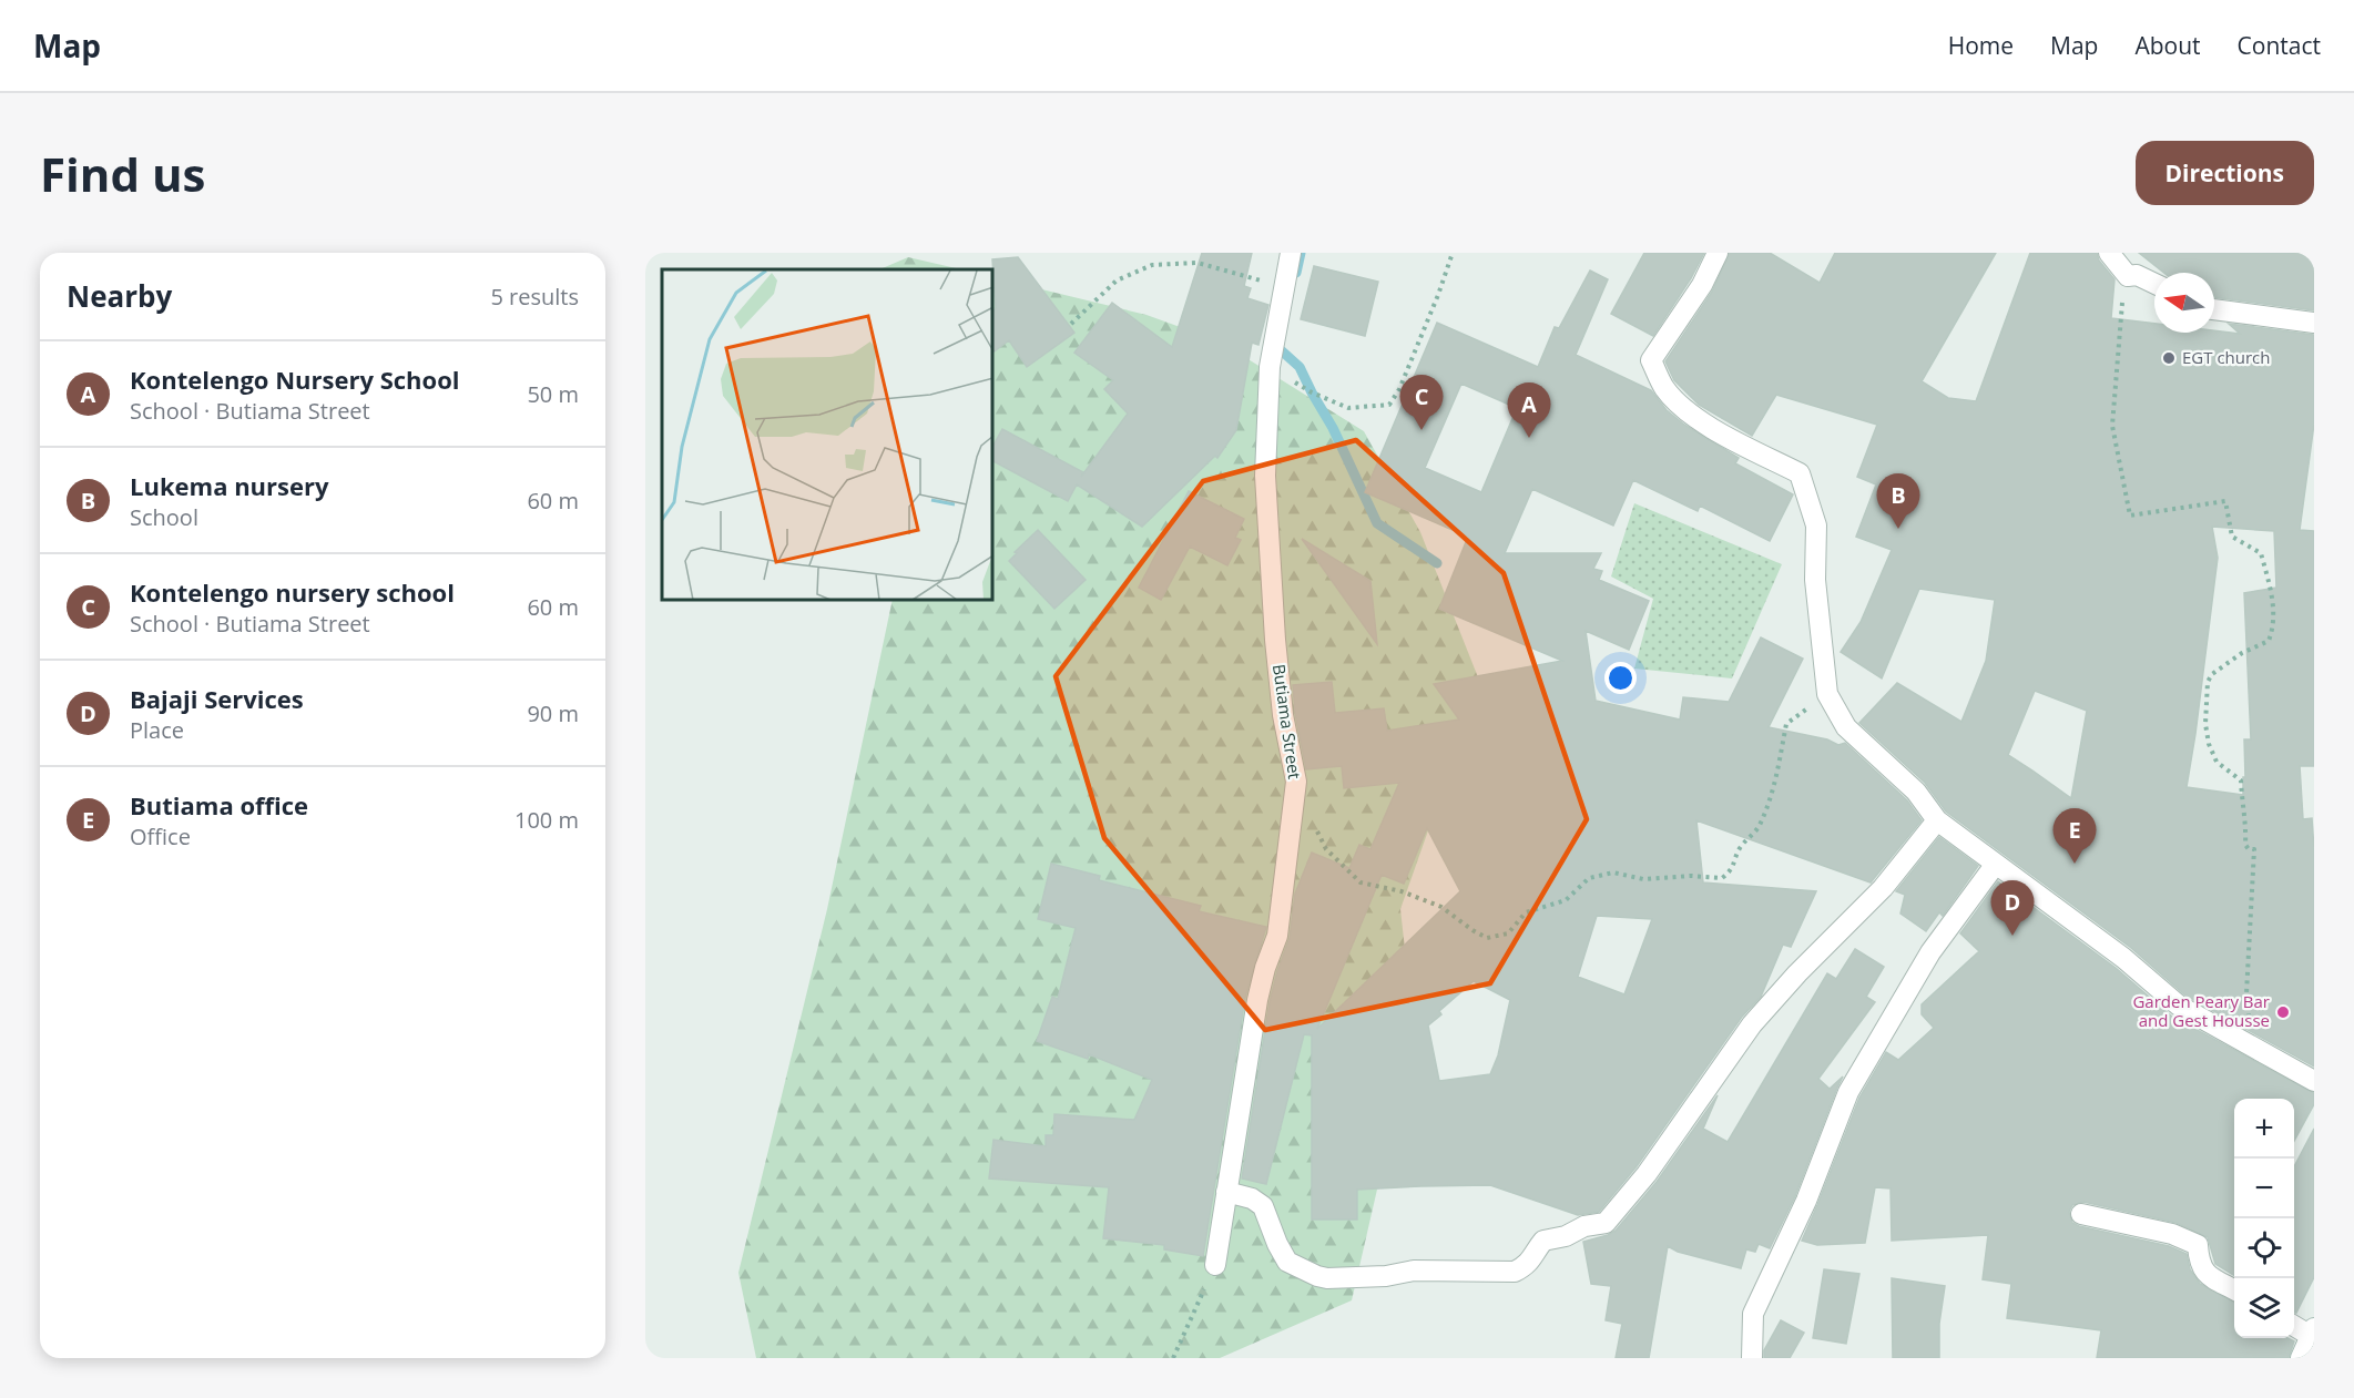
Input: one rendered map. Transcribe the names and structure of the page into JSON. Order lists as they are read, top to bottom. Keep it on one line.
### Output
{"streets":{"street":["Butiama Street"]},"places":["EGT church","Garden Peary Bar and Gest Housse"],"north":"left","page":{"header":"Map","nav":["Home","Map","About","Contact"],"buttons":"Directions","title":"Find us","heading":["Nearby","5 results"],"list":[{"mark":"A","name":"Kontelengo Nursery School","note":"School · Butiama Street","value":"50 m"},{"mark":"B","name":"Lukema nursery","note":"School","value":"60 m"},{"mark":"C","name":"Kontelengo nursery school","note":"School · Butiama Street","value":"60 m"},{"mark":"D","name":"Bajaji Services","note":"Place","value":"90 m"},{"mark":"E","name":"Butiama office","note":"Office","value":"100 m"}],"pins":["C","A","B","E","D"],"map_buttons":["+","−"]}}
